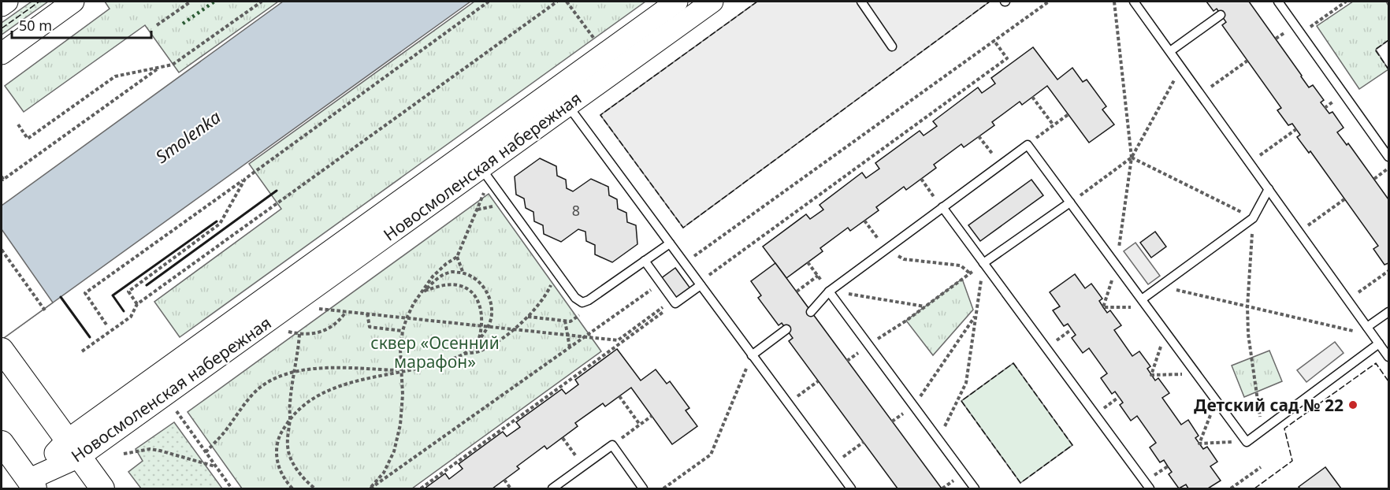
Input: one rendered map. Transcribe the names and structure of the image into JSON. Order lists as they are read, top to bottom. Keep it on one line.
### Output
{"streets":{"street":["Новосмоленская набережная"]},"water":["Smolenka"],"parks":["сквер «Осенний марафон»"],"places":["Детский сад № 22"],"house_numbers":["8"],"scale_bar":"50 m"}
